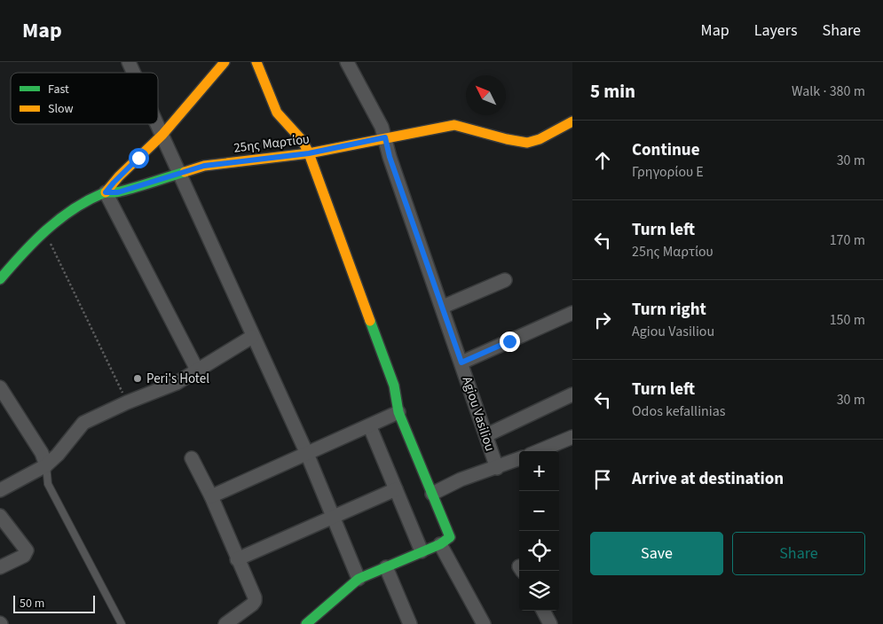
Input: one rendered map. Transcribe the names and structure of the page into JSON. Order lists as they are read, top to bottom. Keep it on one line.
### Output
{"streets":{"street":["25ης Μαρτίου","Agiou Vasiliou"]},"crossings":[["25ης Μαρτίου","Agiou Vasiliou"]],"places":["Peri's Hotel"],"legend":["Fast","Slow"],"scale_bar":"50 m","north":"top left","page":{"header":"Map","nav":["Map","Layers","Share"],"heading":["5 min","Walk · 380 m"],"list":[["Continue","Γρηγορίου Ε","30 m"],["Turn left","25ης Μαρτίου","170 m"],["Turn right","Agiou Vasiliou","150 m"],["Turn left","Odos kefallinias","30 m"],"Arrive at destination"],"map_buttons":["+","−"],"buttons":["Save","Share"],"scale":"50 m"}}
